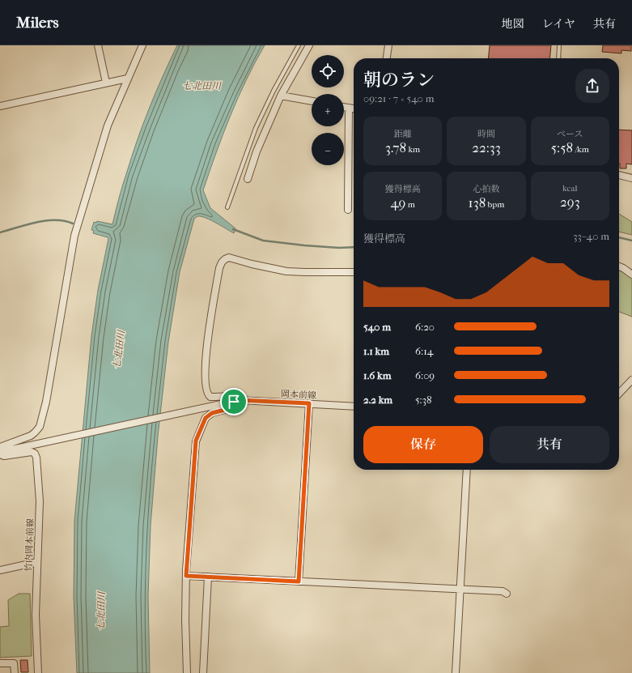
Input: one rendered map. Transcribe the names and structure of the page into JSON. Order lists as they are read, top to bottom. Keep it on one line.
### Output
{"streets":{"street":["岡本前線","竹内岡本前線"]},"water":["七北田川"],"page":{"header":"Milers","nav":["地図","レイヤ","共有"],"map_buttons":["+","−"],"heading":["朝のラン","09:21 · 7 × 540 m"],"stats":[["距離","3.78 km"],["時間","22:33"],["ペース","5:58 /km"],["獲得標高","49 m"],["心拍数","138 bpm"],["kcal","293"]],"chart":["獲得標高","33–40 m"],"list":[{"name":"540 m","note":"6:20"},{"name":"1.1 km","note":"6:14"},{"name":"1.6 km","note":"6:09"},{"name":"2.2 km","note":"5:38"}],"buttons":["保存","共有"]}}
